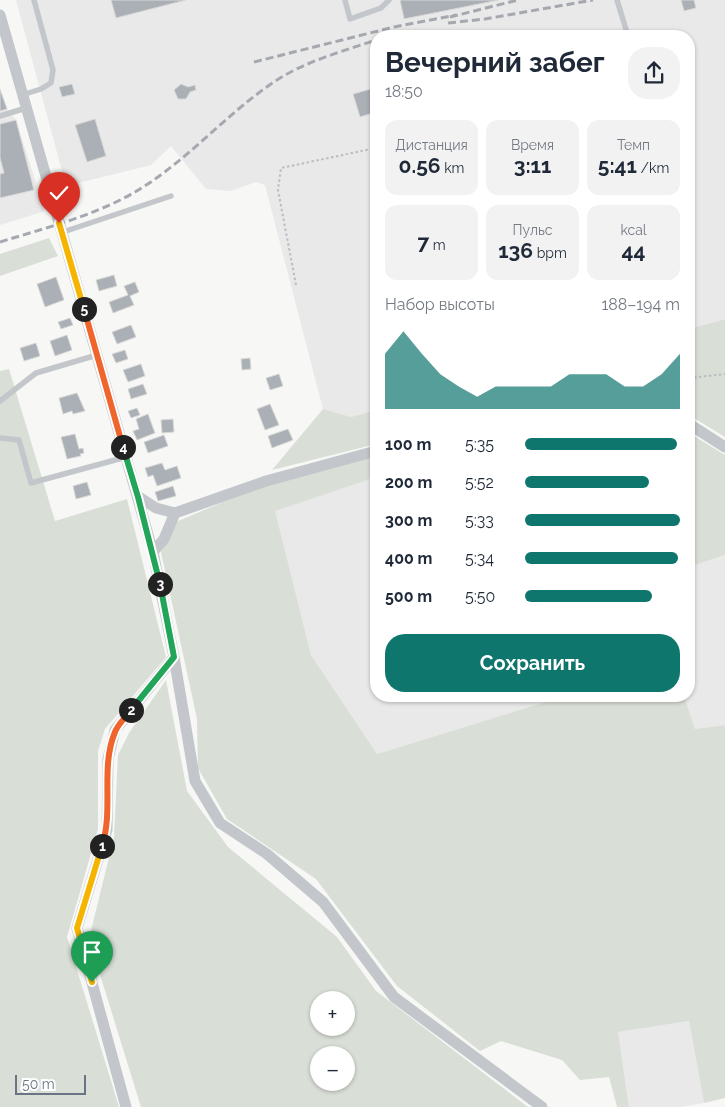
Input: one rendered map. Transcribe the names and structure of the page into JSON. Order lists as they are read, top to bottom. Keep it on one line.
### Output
{"scale_bar":"50 m","page":{"heading":["Вечерний забег","18:50"],"stats":[["Дистанция","0.56 km"],["Время","3:11"],["Темп","5:41 /km"],["7 m"],["Пульс","136 bpm"],["kcal","44"]],"chart":["Набор высоты","188–194 m"],"pins":["5","4","3","2","1"],"list":[{"name":"100 m","note":"5:35"},{"name":"200 m","note":"5:52"},{"name":"300 m","note":"5:33"},{"name":"400 m","note":"5:34"},{"name":"500 m","note":"5:50"}],"buttons":"Сохранить","map_buttons":["+","−"],"scale":"50 m"}}
